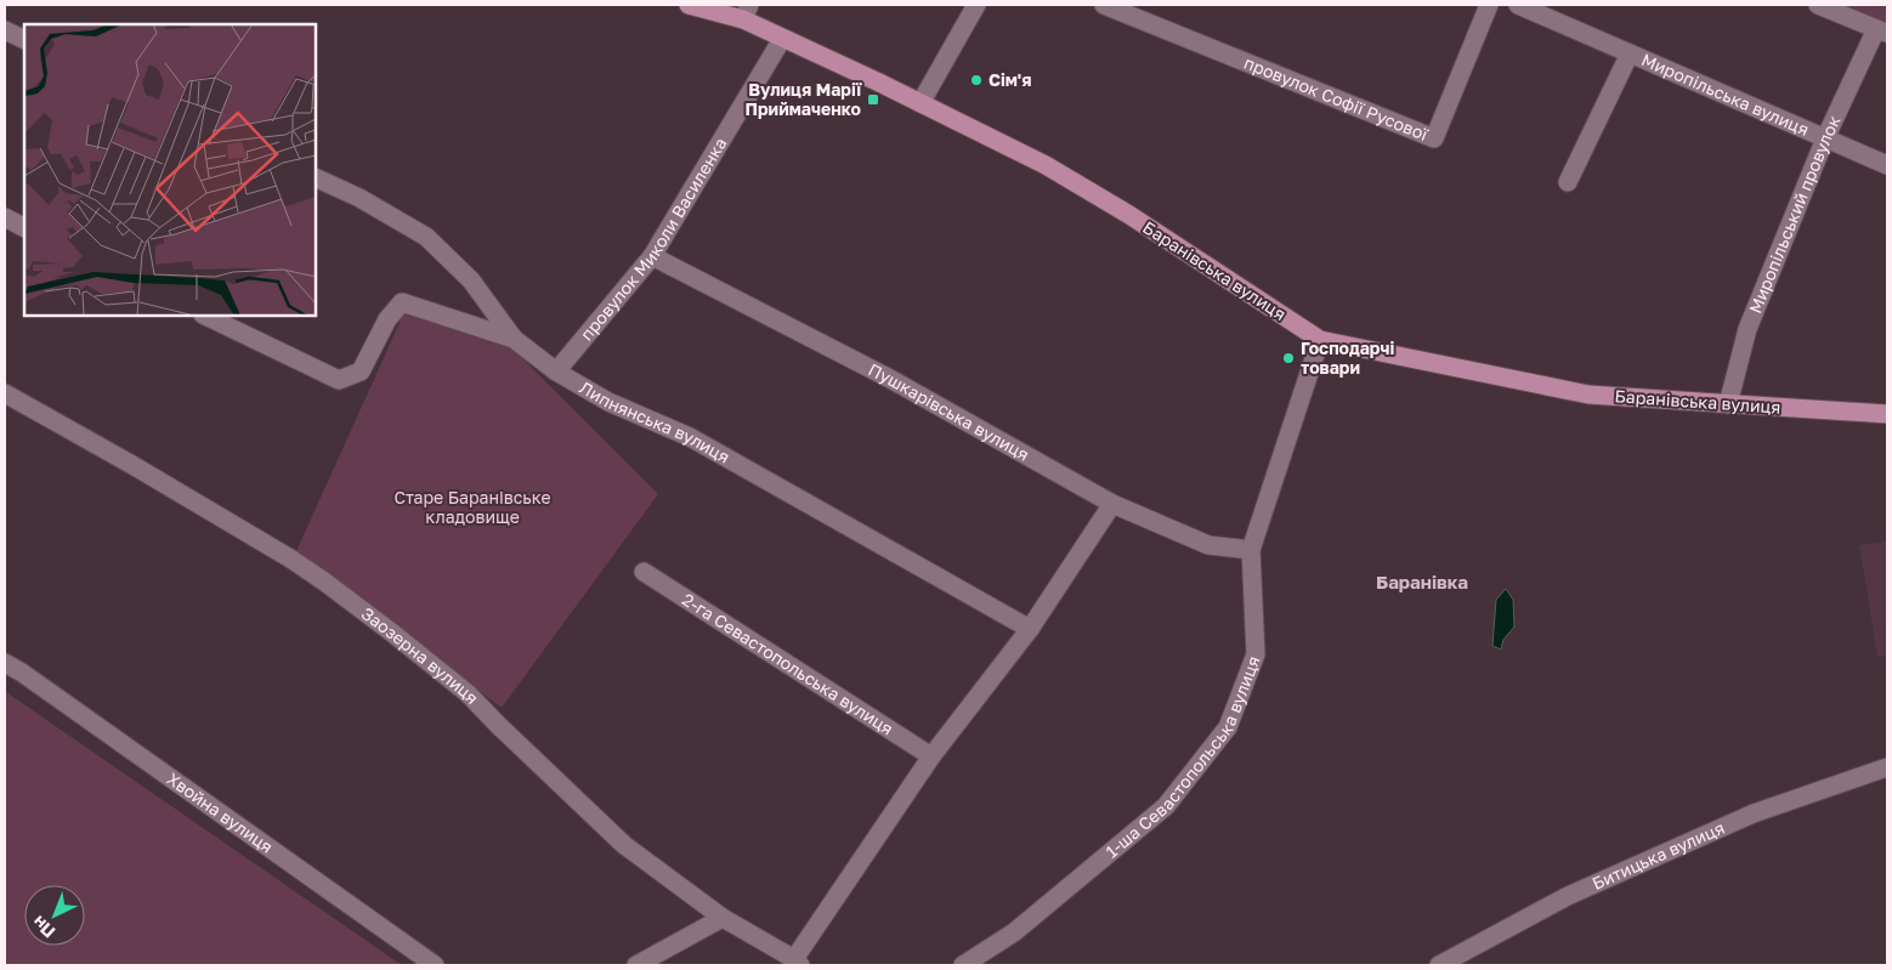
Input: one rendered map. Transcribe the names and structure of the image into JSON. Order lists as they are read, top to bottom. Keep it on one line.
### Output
{"streets":{"main road":["Баранівська вулиця"],"street":["Миропільська вулиця","провулок Софії Русової","Миропільський провулок","провулок Миколи Василенка","Пушкарівська вулиця","Липнянська вулиця","Заозерна вулиця","2-га Севастопольська вулиця","1-ша Севастопольська вулиця","Хвойна вулиця","Битицька вулиця"]},"crossings":[["Миропільська вулиця","Миропільський провулок"],["Миропільський провулок","Баранівська вулиця"],["провулок Миколи Василенка","Баранівська вулиця"],["провулок Миколи Василенка","Пушкарівська вулиця"],["провулок Миколи Василенка","Липнянська вулиця"],["Баранівська вулиця","1-ша Севастопольська вулиця"],["Пушкарівська вулиця","1-ша Севастопольська вулиця"]],"districts":["Баранівка"],"parks":["Старе Баранівське кладовище"],"places":{"other":["Сім'я","Господарчі товари"],"transit":["Вулиця Марії Приймаченко"]},"north":"bottom left"}
